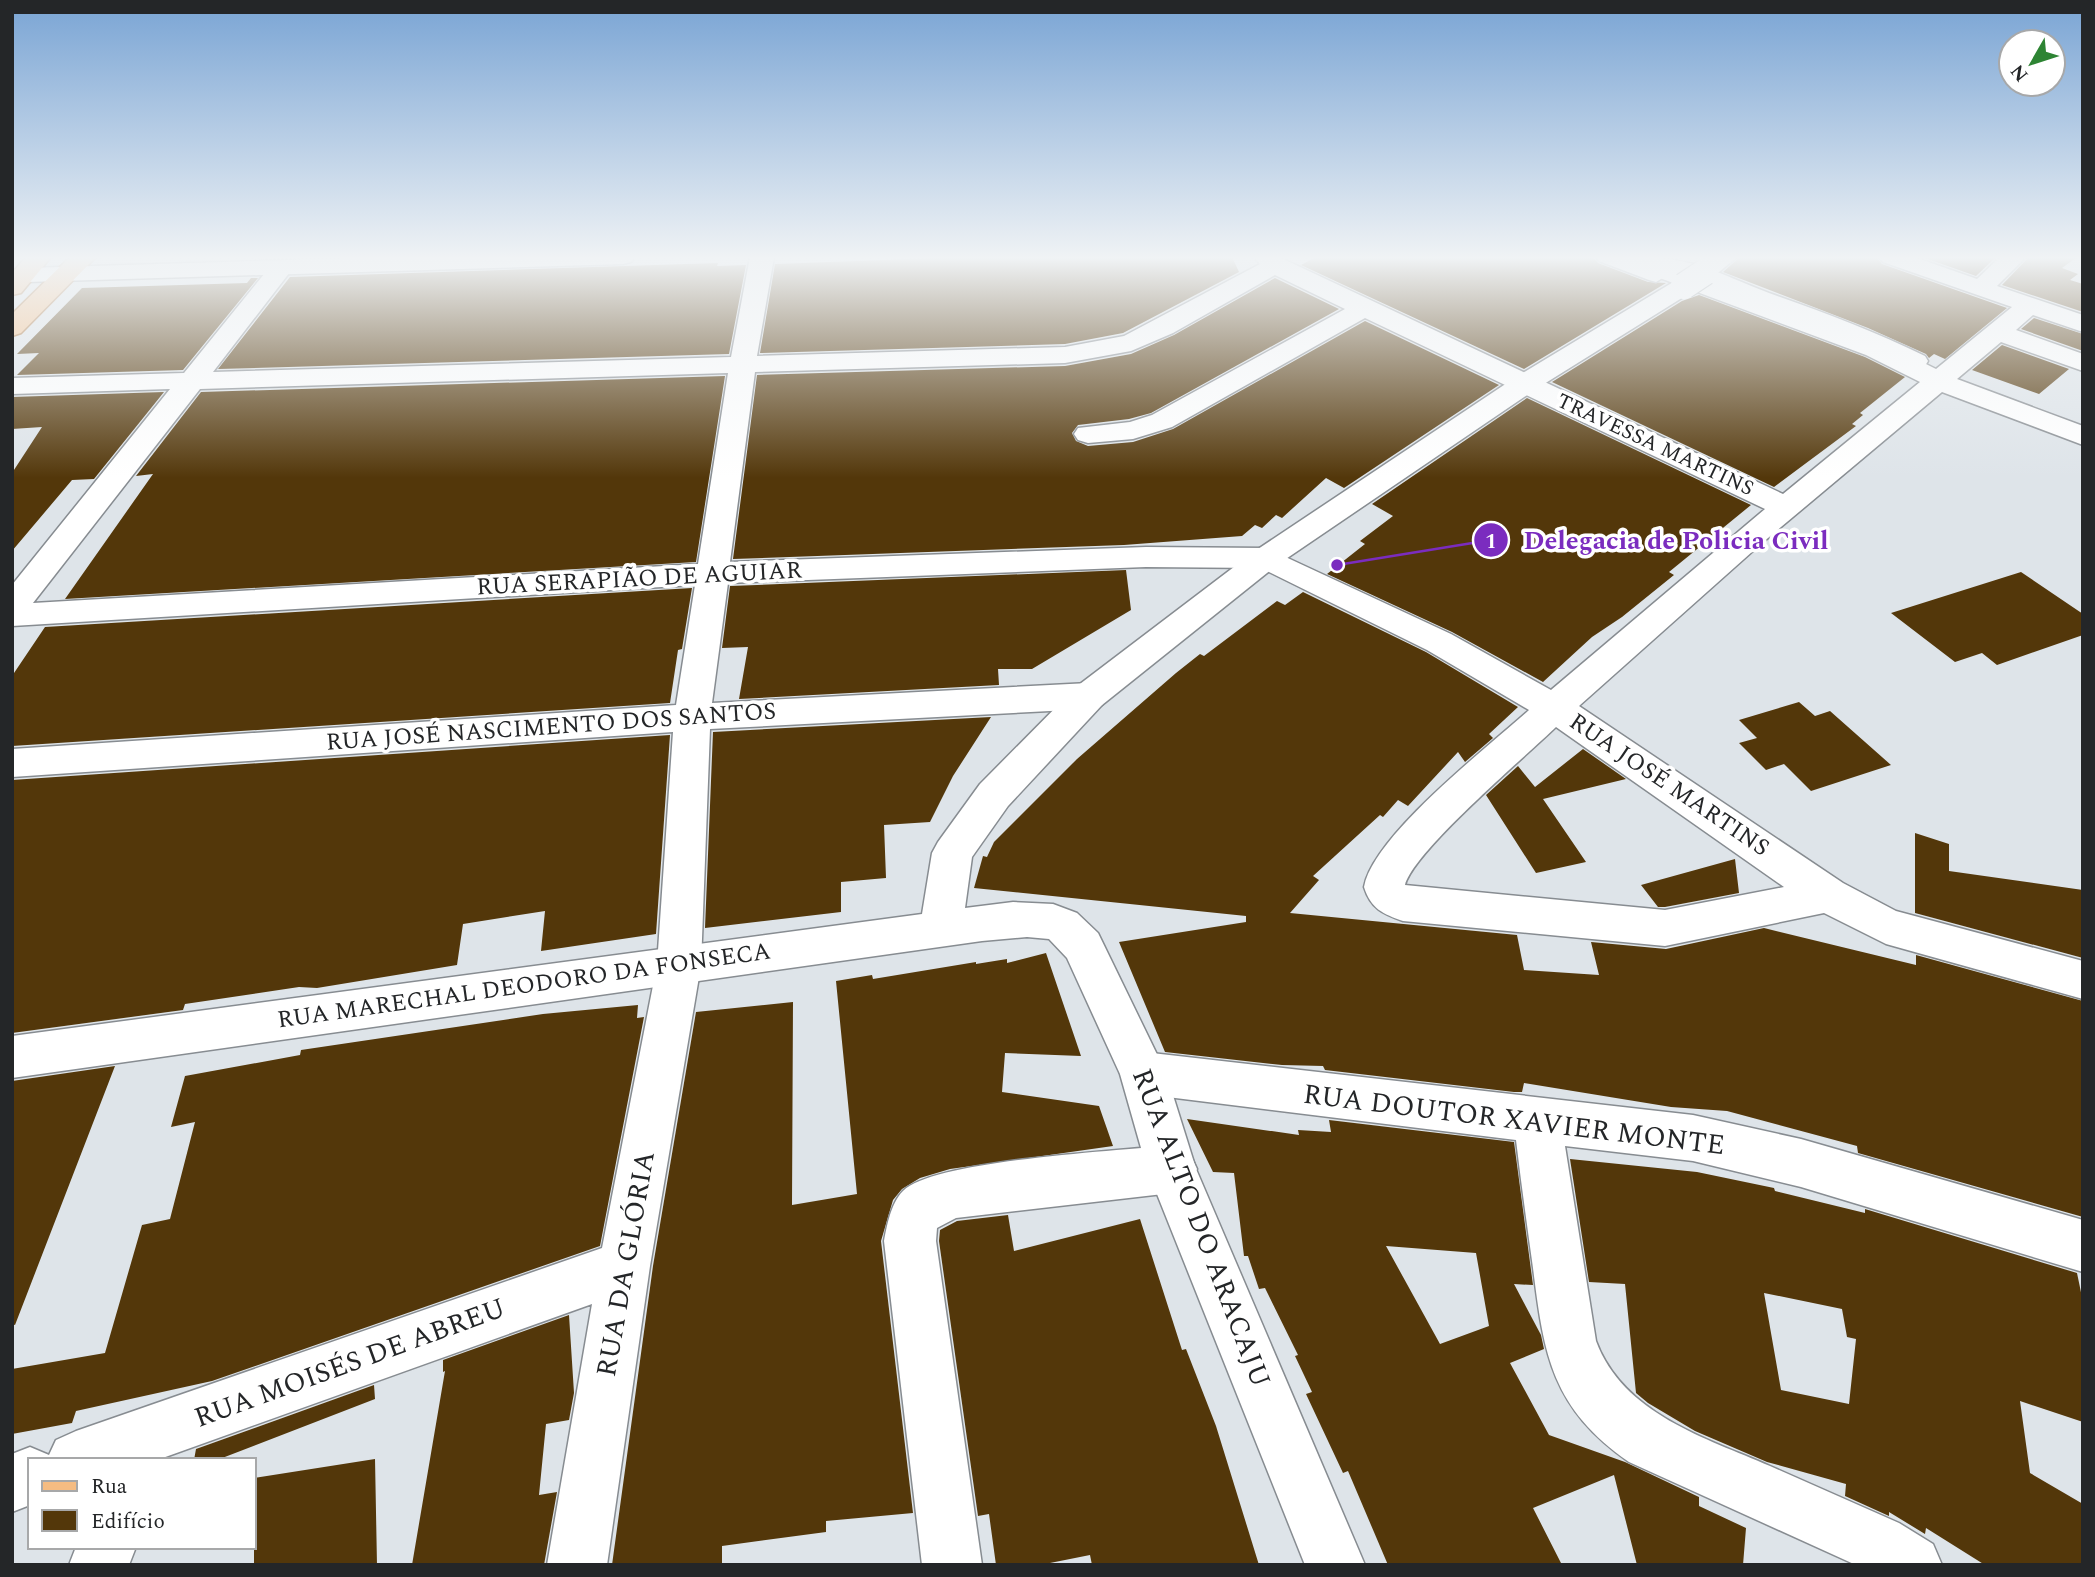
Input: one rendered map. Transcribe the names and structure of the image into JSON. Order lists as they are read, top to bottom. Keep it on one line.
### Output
{"streets":{"street":["TRAVESSA MARTINS","RUA SERAPIÃO DE AGUIAR","RUA JOSÉ NASCIMENTO DOS SANTOS","RUA JOSÉ MARTINS","RUA MARECHAL DEODORO DA FONSECA","RUA DOUTOR XAVIER MONTE","RUA ALTO DO ARACAJU","RUA DA GLÓRIA","RUA MOISÉS DE ABREU"]},"crossings":[["RUA SERAPIÃO DE AGUIAR","RUA JOSÉ MARTINS"],["RUA SERAPIÃO DE AGUIAR","RUA DA GLÓRIA"],["RUA JOSÉ NASCIMENTO DOS SANTOS","RUA DA GLÓRIA"],["RUA MARECHAL DEODORO DA FONSECA","RUA ALTO DO ARACAJU"],["RUA MARECHAL DEODORO DA FONSECA","RUA DA GLÓRIA"],["RUA DOUTOR XAVIER MONTE","RUA ALTO DO ARACAJU"],["RUA DA GLÓRIA","RUA MOISÉS DE ABREU"]],"places":["Delegacia de Policia Civil"],"legend":["Rua","Edifício"],"north":"bottom left"}
